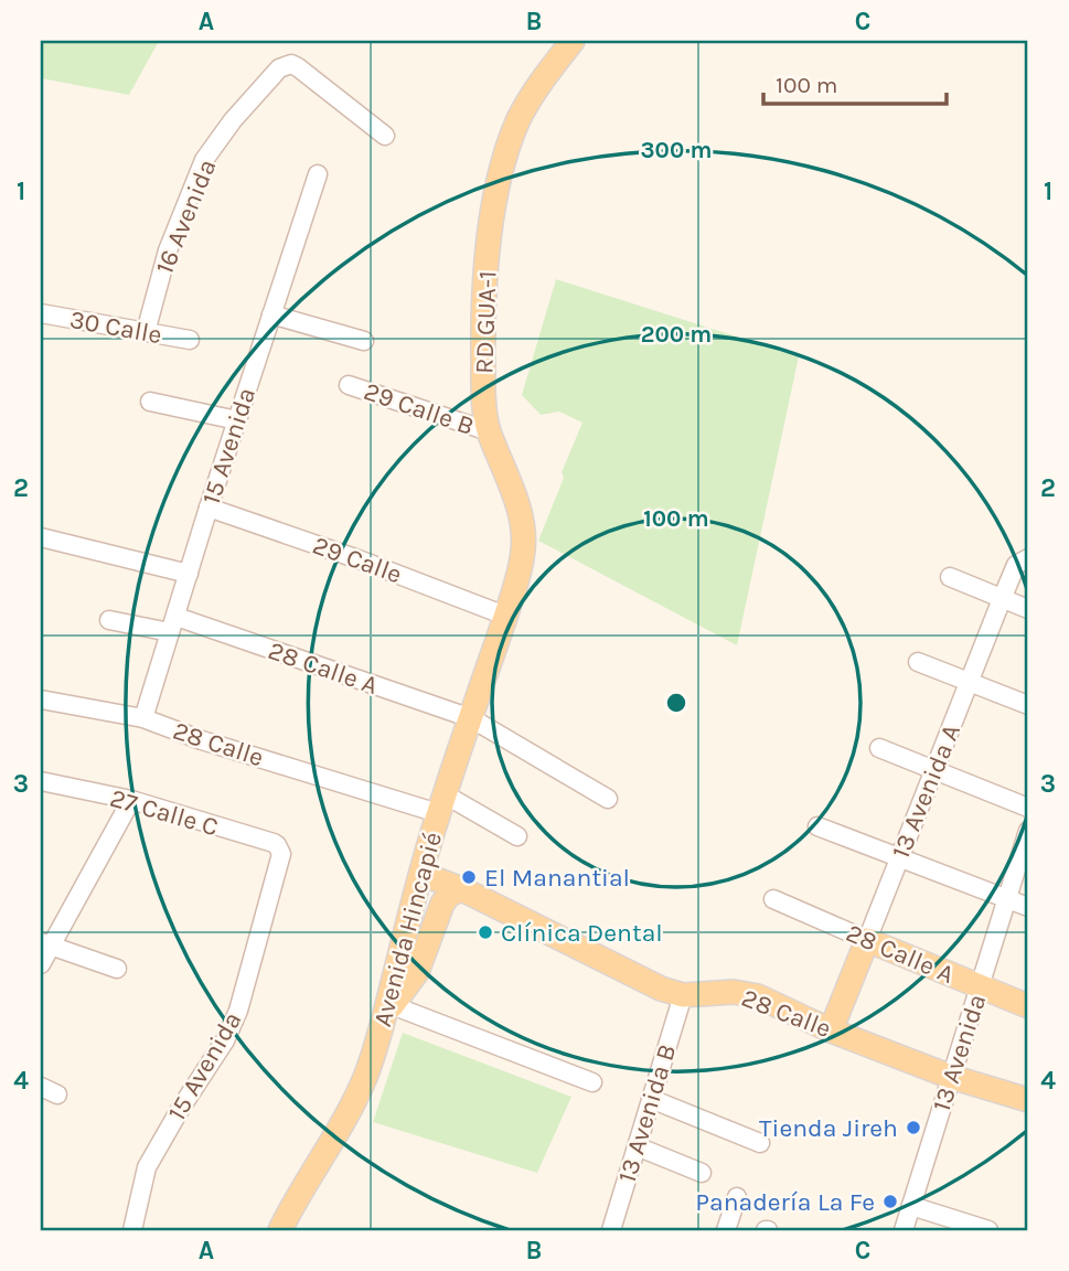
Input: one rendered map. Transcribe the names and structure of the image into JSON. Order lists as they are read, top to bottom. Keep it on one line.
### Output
{"streets":{"main road":["RD GUA-1","28 Calle A","28 Calle","13 Avenida A","Avenida Hincapié"],"street":["16 Avenida","30 Calle","29 Calle B","15 Avenida","29 Calle","27 Calle C","13 Avenida","13 Avenida B"]},"crossings":[["16 Avenida","30 Calle"],["RD GUA-1","29 Calle B"],["RD GUA-1","29 Calle"],["RD GUA-1","Avenida Hincapié"],["15 Avenida","29 Calle"],["15 Avenida","28 Calle A"],["15 Avenida","28 Calle"],["15 Avenida","27 Calle C"],["29 Calle","Avenida Hincapié"],["28 Calle A","13 Avenida A"],["28 Calle A","Avenida Hincapié"],["28 Calle A","13 Avenida"],["28 Calle","13 Avenida A"],["28 Calle","Avenida Hincapié"],["28 Calle","13 Avenida"],["28 Calle","13 Avenida B"]],"places":["El Manantial","Clínica Dental","Tienda Jireh","Panadería La Fe"],"scale_bar":"100 m","grid":{"columns":["A","B","C"],"rows":["1","2","3","4"]},"rings":["300 m","200 m","100 m"]}
